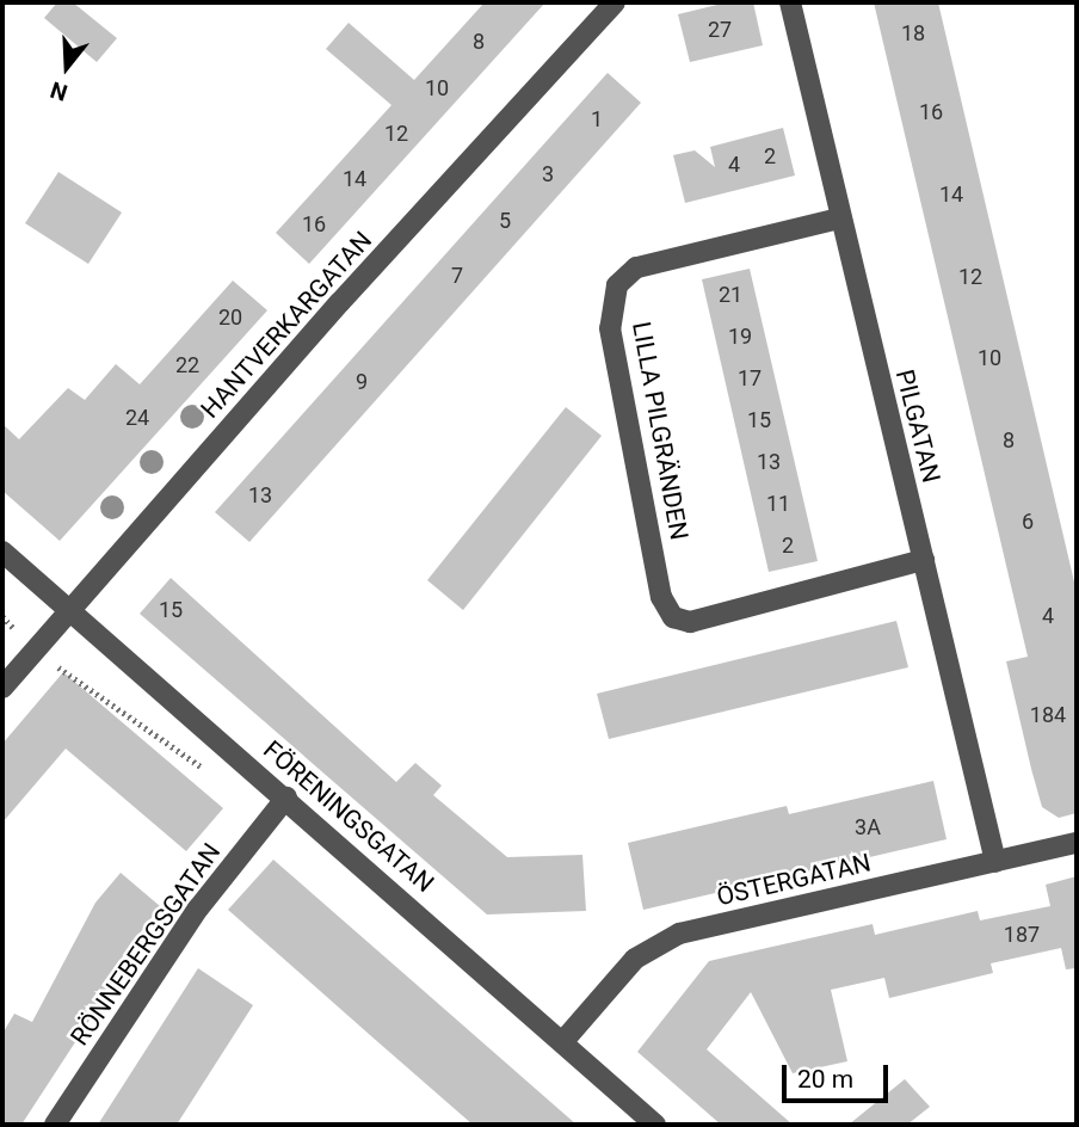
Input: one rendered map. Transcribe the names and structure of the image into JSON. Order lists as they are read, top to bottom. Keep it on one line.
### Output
{"streets":{"street":["HANTVERKARGATAN","PILGATAN","LILLA PILGRÄNDEN","FÖRENINGSGATAN","ÖSTERGATAN","RÖNNEBERGSGATAN"]},"crossings":[["HANTVERKARGATAN","FÖRENINGSGATAN"],["PILGATAN","LILLA PILGRÄNDEN"],["PILGATAN","ÖSTERGATAN"],["FÖRENINGSGATAN","ÖSTERGATAN"],["FÖRENINGSGATAN","RÖNNEBERGSGATAN"]],"house_numbers":["27","18","8","10","16","1","12","2","4","3","14","14","5","16","7","12","21","20","19","10","22","17","9","24","15","8","13","13","11","6","2","15","4","184","3A","187"],"scale_bar":"20 m","north":"bottom"}
